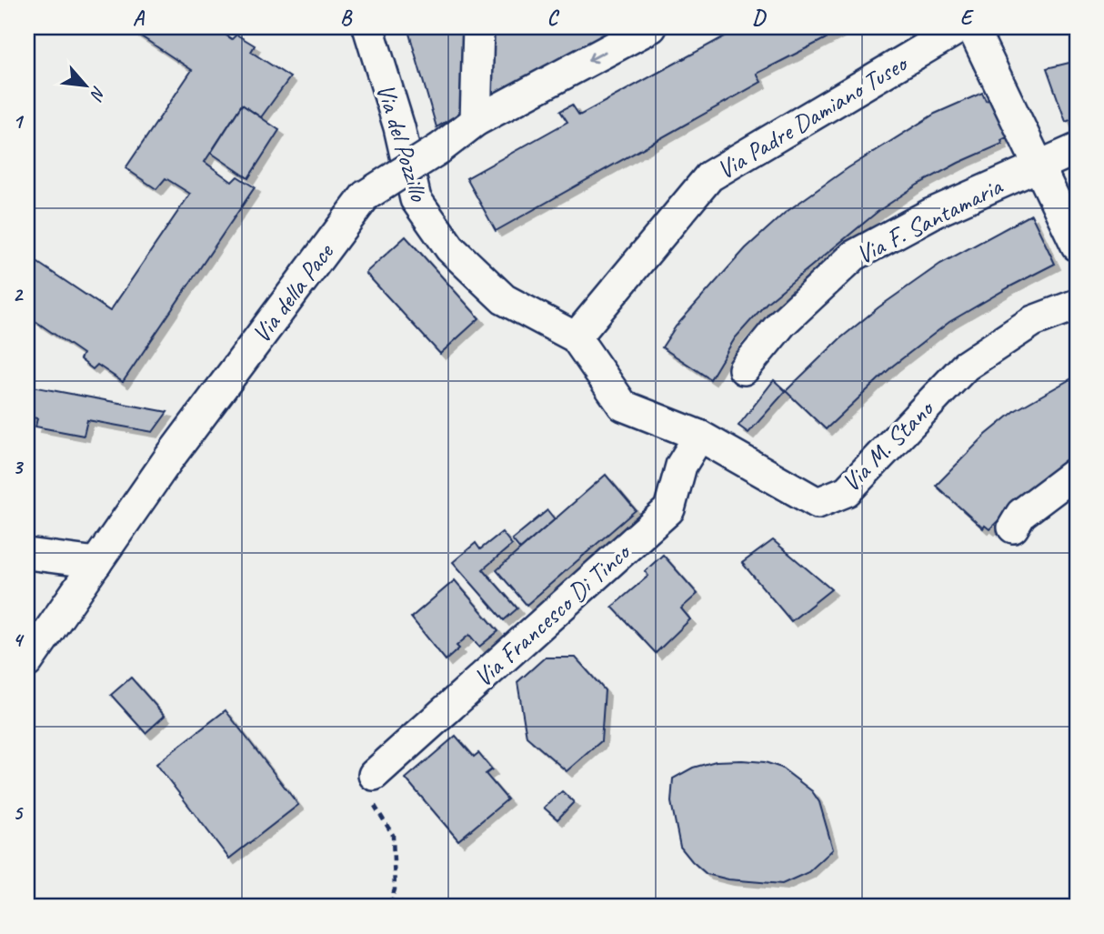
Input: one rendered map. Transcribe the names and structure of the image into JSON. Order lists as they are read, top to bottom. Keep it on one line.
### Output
{"streets":{"street":["Via Padre Damiano Tuseo","Via del Pozzillo","Via F. Santamaria","Via della Pace","Via M. Stano","Via Francesco Di Tinco"]},"crossings":[["Via Padre Damiano Tuseo","Via del Pozzillo"],["Via Padre Damiano Tuseo","Via M. Stano"],["Via del Pozzillo","Via M. Stano"],["Via M. Stano","Via Francesco Di Tinco"]],"north":"bottom right","grid":{"columns":["A","B","C","D","E"],"rows":["1","2","3","4","5"]}}
